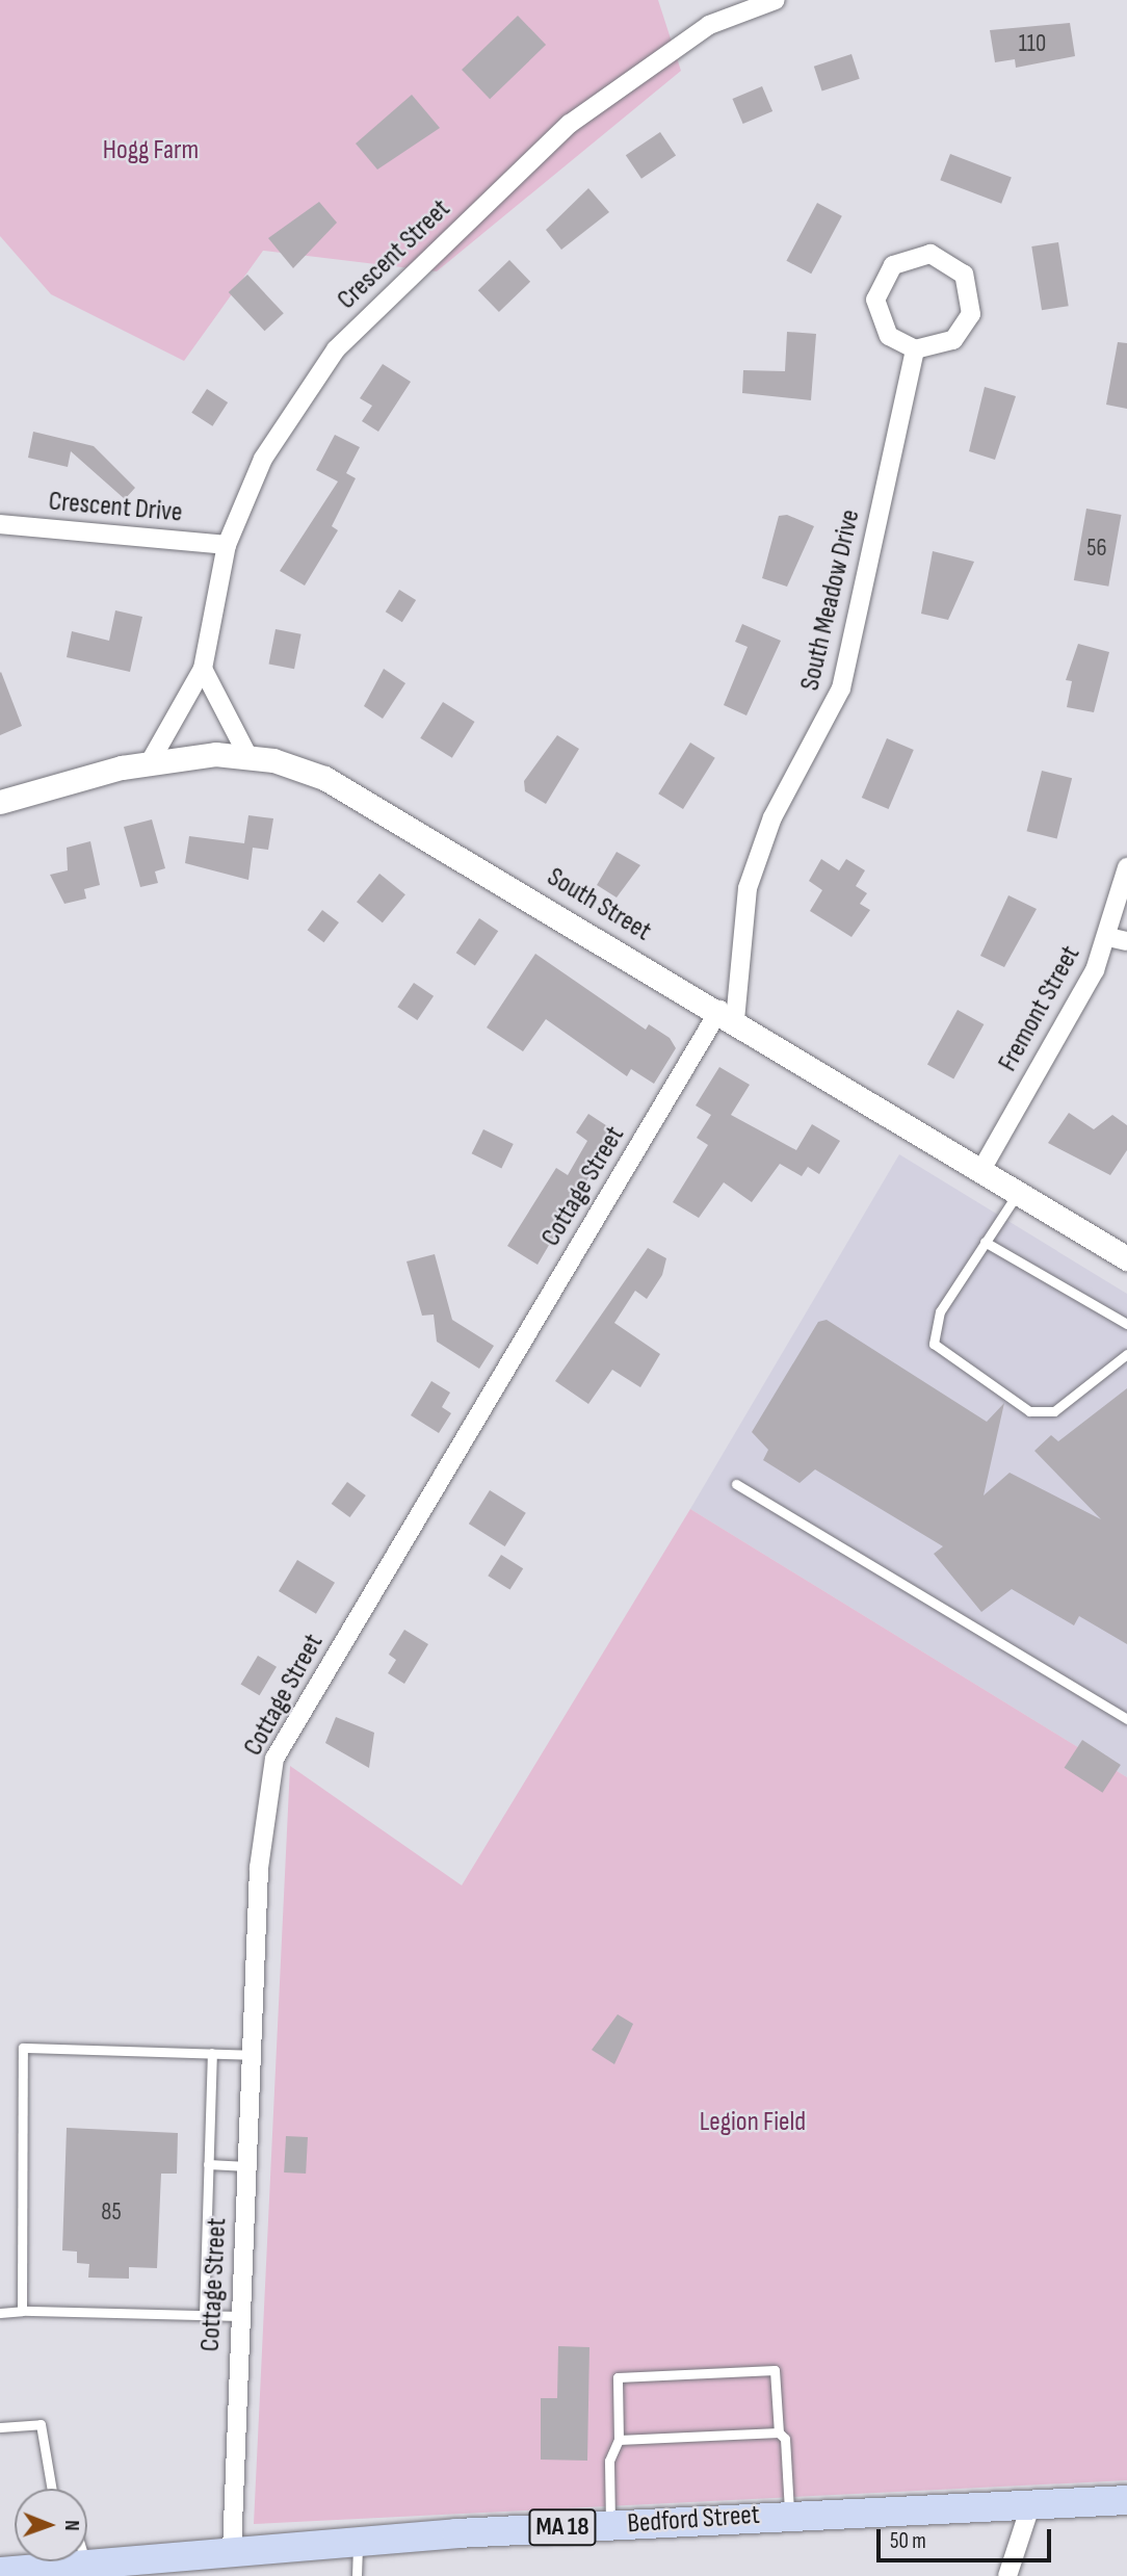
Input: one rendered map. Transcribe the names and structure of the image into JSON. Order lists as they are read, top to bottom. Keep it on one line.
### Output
{"streets":{"main road":["Bedford Street","MA 18"],"street":["Crescent Street","Crescent Drive","South Meadow Drive","South Street","Fremont Street","Cottage Street"]},"crossings":[["Crescent Street","Crescent Drive"],["Crescent Street","South Street"],["South Meadow Drive","South Street"],["South Meadow Drive","Cottage Street"],["South Street","Fremont Street"],["South Street","Cottage Street"],["Cottage Street","Bedford Street"]],"parks":["Hogg Farm","Legion Field"],"house_numbers":["110","56","85"],"scale_bar":"50 m","north":"right"}
